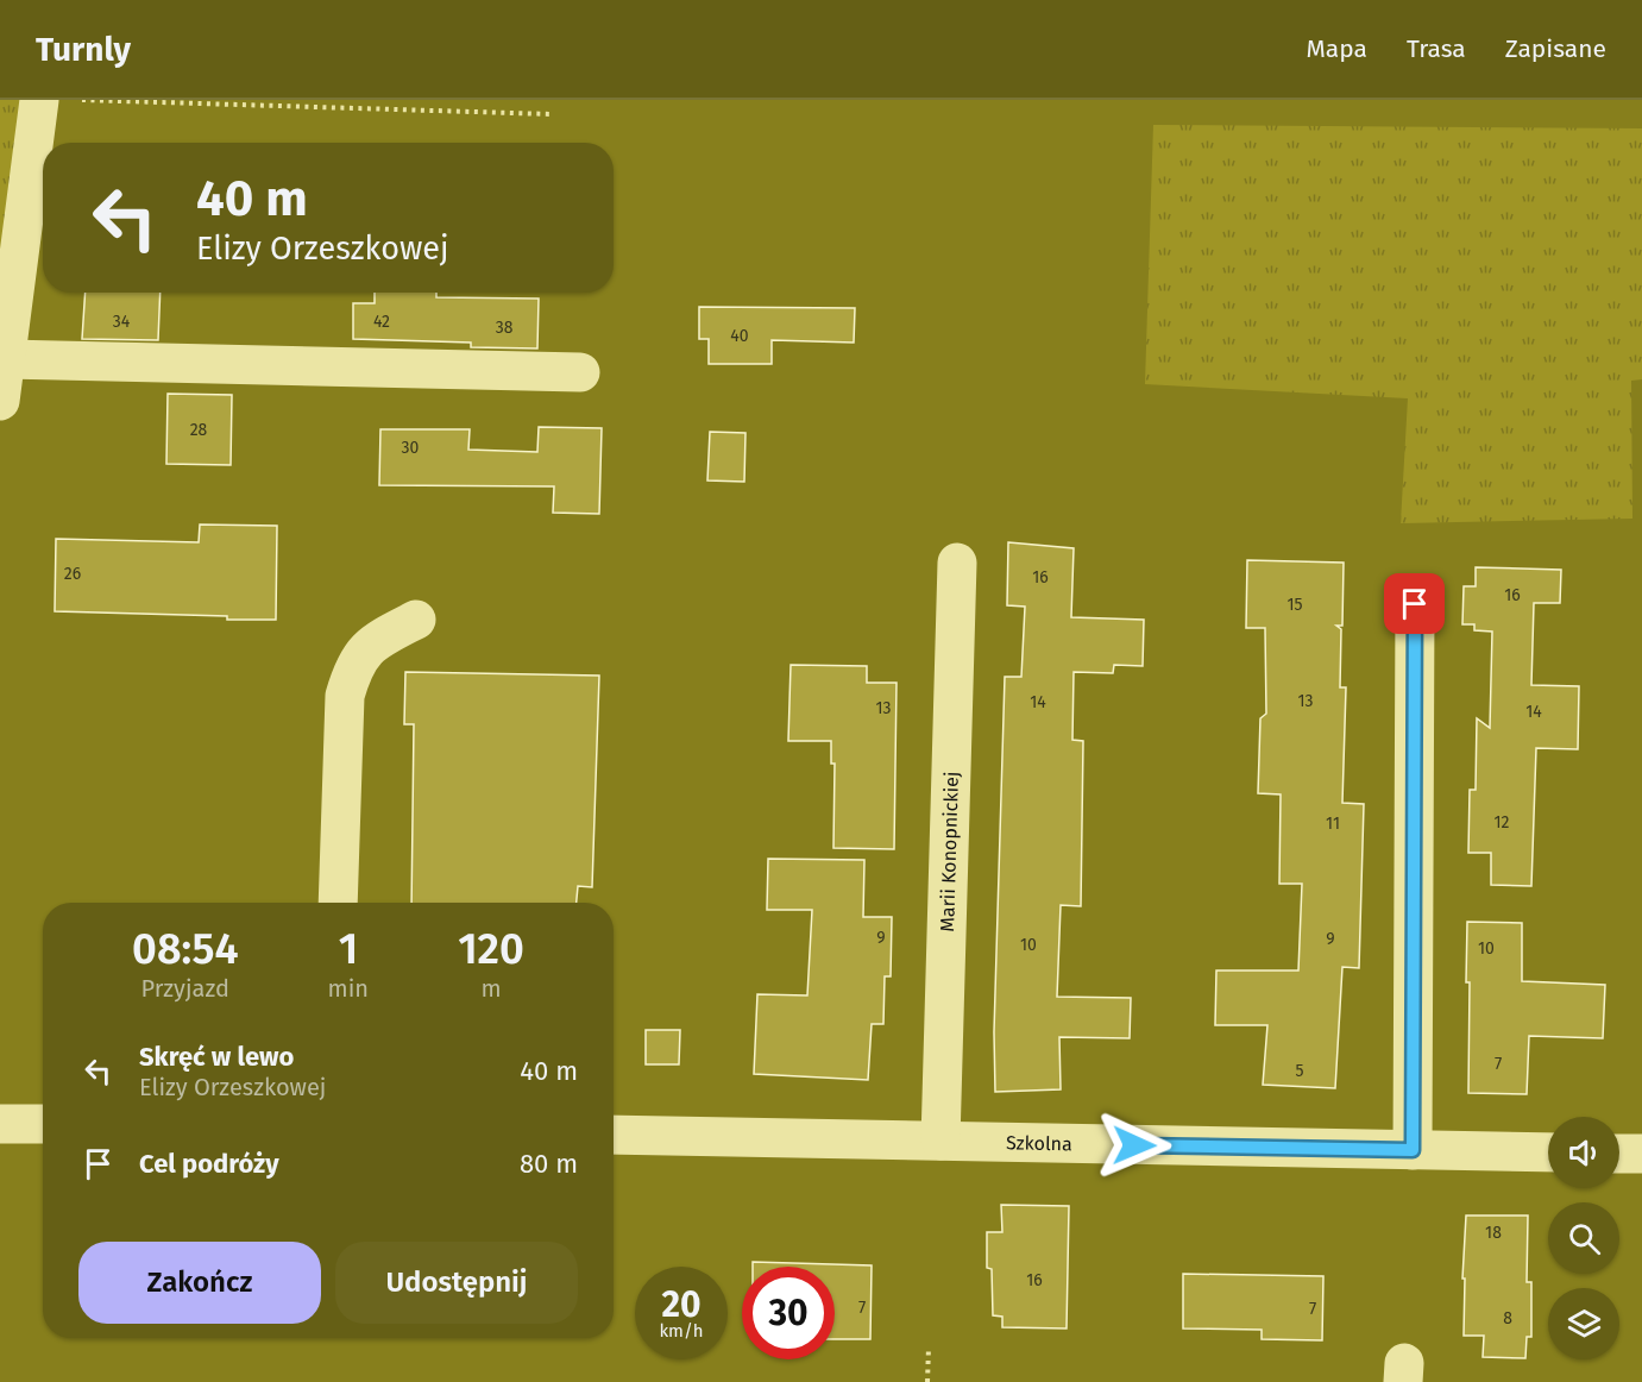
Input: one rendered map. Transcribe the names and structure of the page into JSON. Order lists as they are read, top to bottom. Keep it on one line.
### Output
{"streets":{"street":["Marii Konopnickiej","Szkolna"]},"crossings":[["Marii Konopnickiej","Szkolna"]],"house_numbers":["34","42","38","40","28","30","26","16","16","15","13","14","13","14","12","11","9","9","10","10","7","5","18","16","7","7","8"],"page":{"header":"Turnly","nav":["Mapa","Trasa","Zapisane"],"turn":["40 m","Elizy Orzeszkowej"],"eta":["08:54","Przyjazd","1","min","120","m"],"list":[{"name":"Skręć w lewo","note":"Elizy Orzeszkowej","value":"40 m"},{"name":"Cel podróży","value":"80 m"}],"buttons":["Zakończ","Udostępnij"],"speed":"20 km/h","limit":"30"}}
